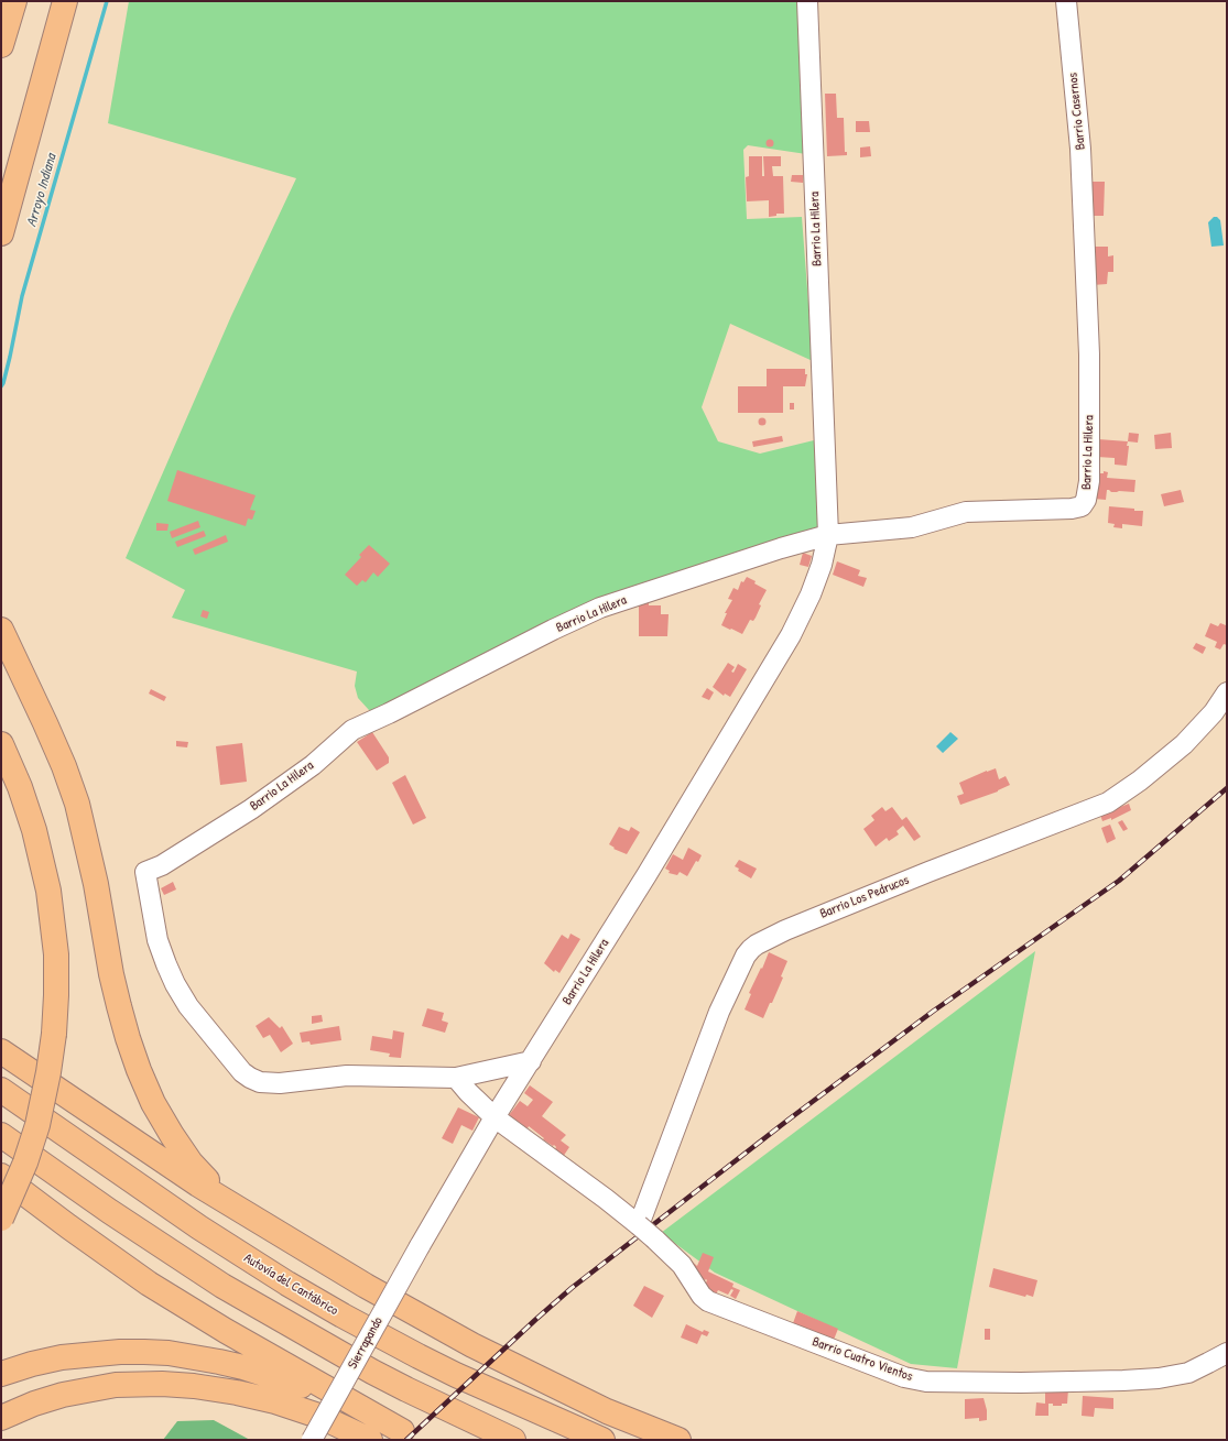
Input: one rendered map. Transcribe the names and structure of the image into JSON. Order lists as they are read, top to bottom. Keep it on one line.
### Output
{"streets":{"highway":["Autovía del Cantábrico"],"street":["Barrio Casernos","Barrio La Hilera","Barrio Los Pedrucos","Sierrapando","Barrio Cuatro Vientos"]},"crossings":[["Barrio Casernos","Barrio La Hilera"],["Barrio La Hilera","Sierrapando"],["Barrio Los Pedrucos","Barrio Cuatro Vientos"]],"water":["Arroyo Indiana"]}
